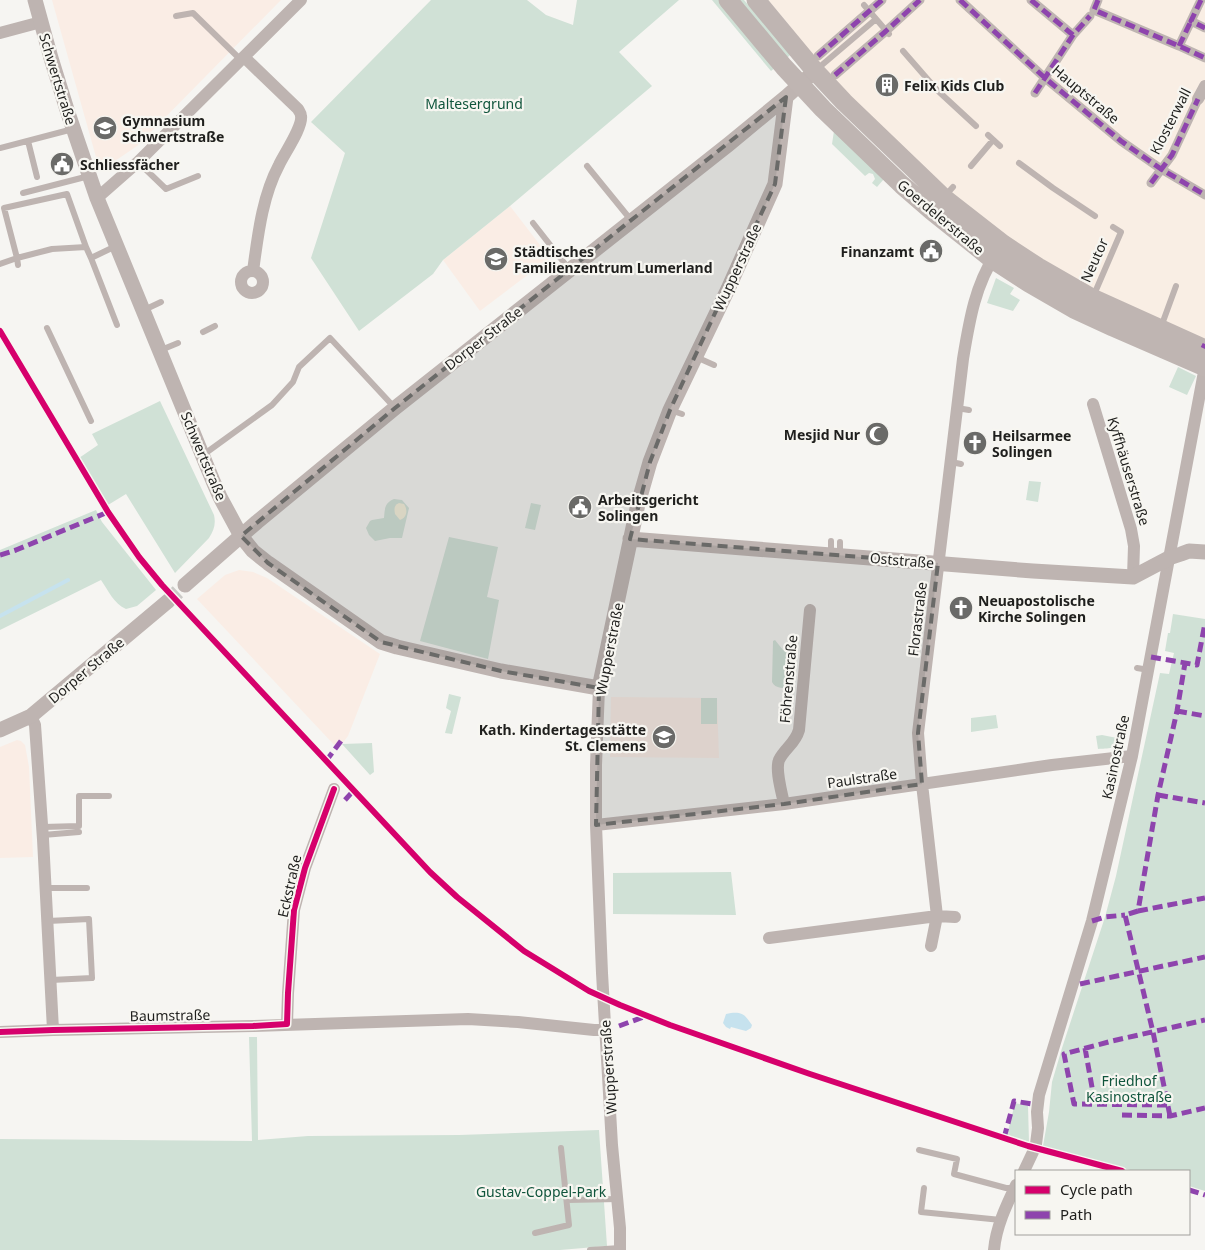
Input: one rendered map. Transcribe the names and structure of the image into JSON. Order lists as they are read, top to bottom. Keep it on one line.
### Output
{"streets":{"main road":["Goerdelerstraße"],"street":["Schwertstraße","Hauptstraße","Klosterwall","Wupperstraße","Dorper Straße","Kyffhäuserstraße","Oststraße","Florastraße","Föhrenstraße","Kasinostraße","Paulstraße","Eckstraße","Baumstraße"],"lane":["Neutor"]},"crossings":[["Schwertstraße","Wupperstraße"],["Schwertstraße","Dorper Straße"],["Hauptstraße","Klosterwall"],["Goerdelerstraße","Neutor"],["Goerdelerstraße","Florastraße"],["Wupperstraße","Dorper Straße"],["Wupperstraße","Oststraße"],["Wupperstraße","Paulstraße"],["Wupperstraße","Baumstraße"],["Kyffhäuserstraße","Oststraße"],["Oststraße","Florastraße"],["Florastraße","Paulstraße"],["Föhrenstraße","Paulstraße"],["Kasinostraße","Paulstraße"],["Eckstraße","Baumstraße"]],"parks":["Maltesergrund","Friedhof Kasinostraße","Gustav-Coppel-Park"],"places":{"building":["Felix Kids Club"],"school or university":["Gymnasium Schwertstraße","Städtisches Familienzentrum Lumerland","Kath. Kindertagesstätte St. Clemens"],"public building":["Schliessfächer","Finanzamt","Arbeitsgericht Solingen"],"mosque":["Mesjid Nur"],"church":["Heilsarmee Solingen","Neuapostolische Kirche Solingen"]},"legend":["Cycle path","Path"]}
